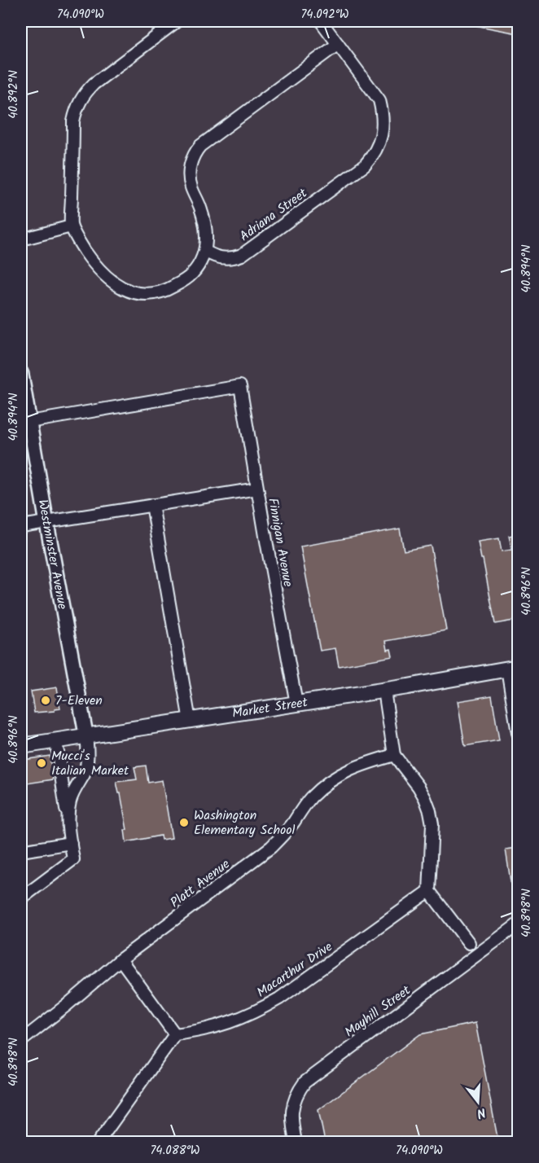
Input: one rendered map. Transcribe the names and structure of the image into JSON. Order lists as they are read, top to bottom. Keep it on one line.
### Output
{"streets":{"main road":["Market Street"],"street":["Adriana Street","Finnigan Avenue","Westminster Avenue","Platt Avenue","Macarthur Drive","Mayhill Street"]},"crossings":[["Finnigan Avenue","Westminster Avenue"],["Finnigan Avenue","Market Street"],["Westminster Avenue","Market Street"]],"places":["7-Eleven","Mucci's Italian Market","Washington Elementary School"],"north":"bottom","coordinates":["74.090°W","74.092°W","40.892°N","40.894°N","40.896°N","40.898°N","74.088°W"]}
